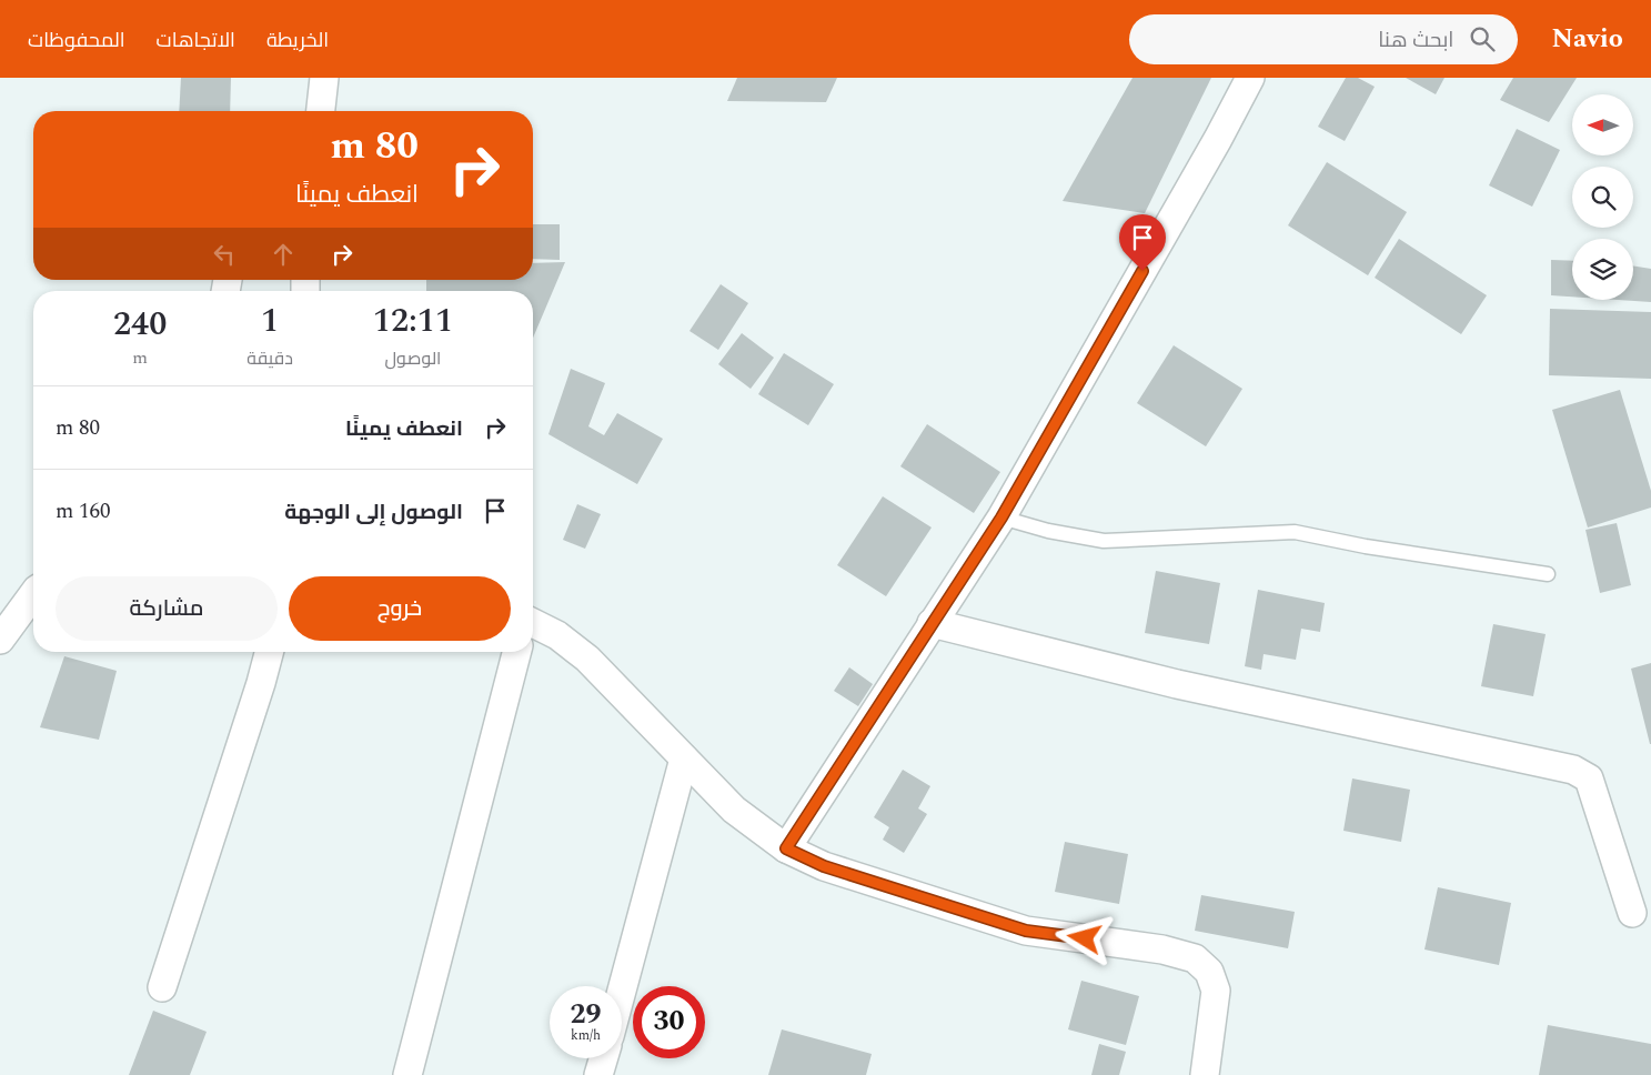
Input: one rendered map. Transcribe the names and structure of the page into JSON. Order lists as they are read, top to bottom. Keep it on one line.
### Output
{"north":"left","page":{"header":"Navio","search":"ابحث هنا","nav":["الخريطة","الاتجاهات","المحفوظات"],"turn":["80 m","انعطف يمينًا"],"eta":["12:11","الوصول","1","دقيقة","240","m"],"list":[{"name":"انعطف يمينًا","value":"80 m"},{"name":"الوصول إلى الوجهة","value":"160 m"}],"buttons":["خروج","مشاركة"],"speed":"29 km/h","limit":"30"}}
